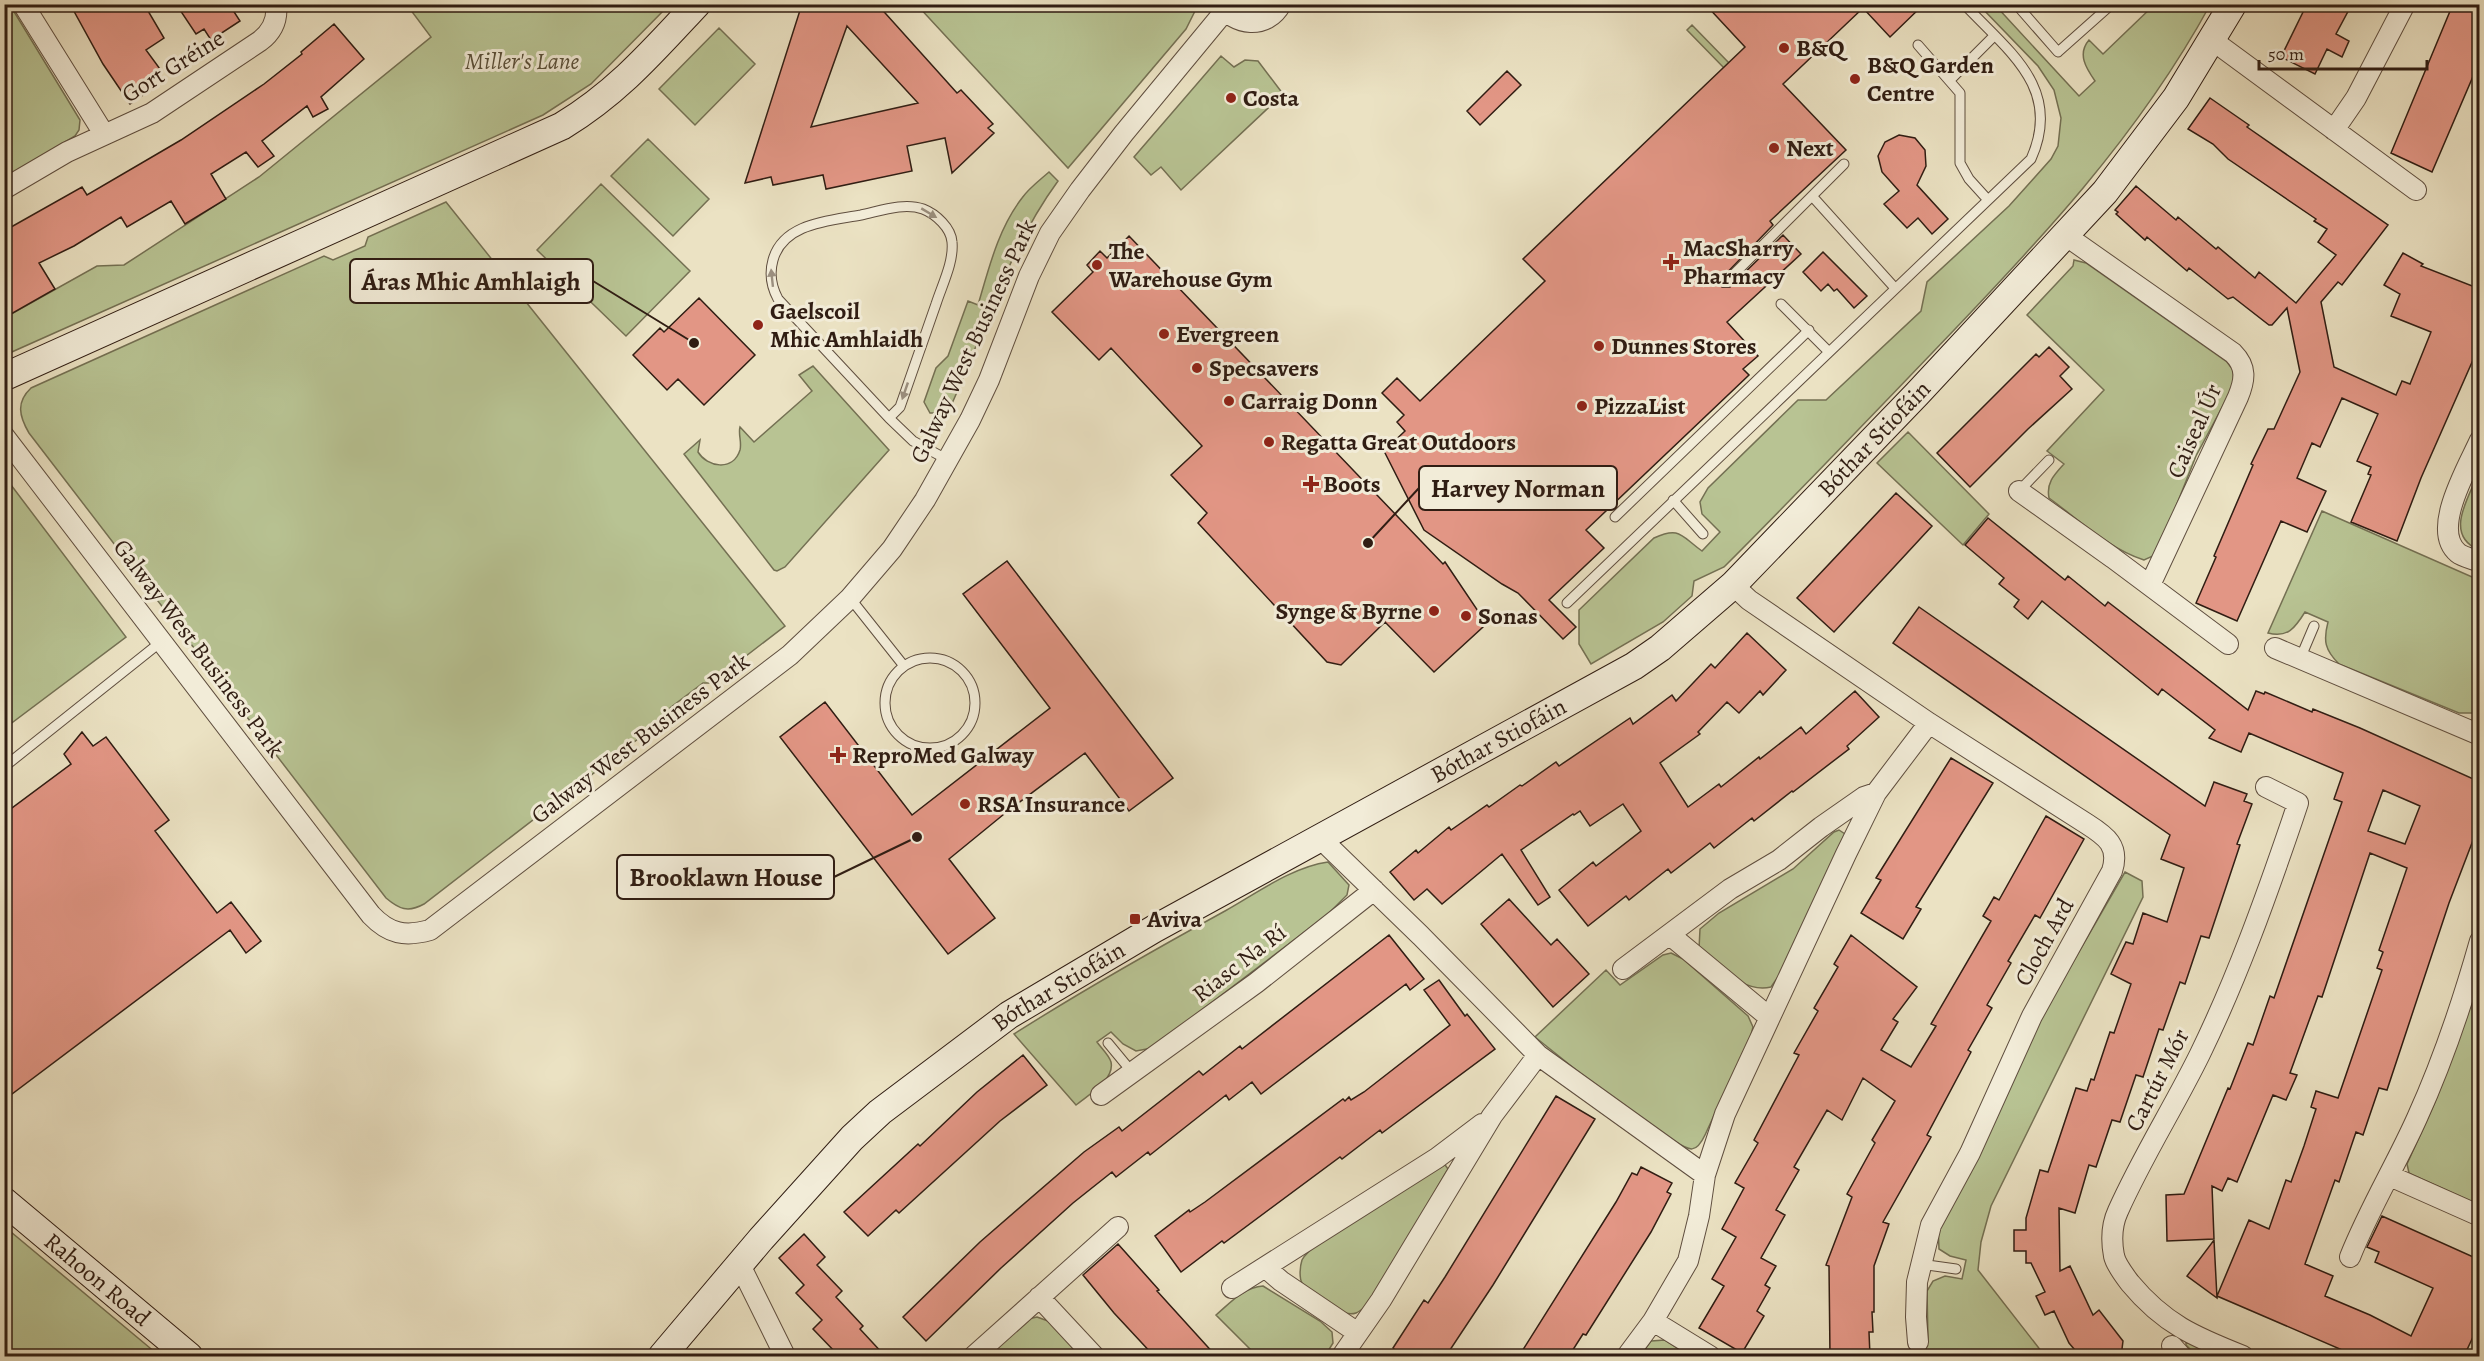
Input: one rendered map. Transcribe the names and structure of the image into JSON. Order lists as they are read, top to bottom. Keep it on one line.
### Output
{"streets":{"street":["Gort Gréine","Galway West Business Park","Caiseal Úr","Bóthar Stiofáin","Cloch Ard","Riasc Na Rí","Cartúr Mór","Rahoon Road"]},"crossings":[["Caiseal Úr","Bóthar Stiofáin"],["Bóthar Stiofáin","Cloch Ard"]],"parks":["Miller's Lane"],"places":{"other":["B&Q","B&Q Garden Centre","Costa","Next","The Warehouse Gym","Gaelscoil Mhic Amhlaidh","Evergreen","Áras Mhic Amhlaigh","Dunnes Stores","Specsavers","Carraig Donn","PizzaList","Regatta Great Outdoors","Harvey Norman","Synge & Byrne","Sonas","RSA Insurance","Brooklawn House"],"health":["MacSharry Pharmacy","Boots","ReproMed Galway"],"transit":["Aviva"]},"scale_bar":"50 m"}
